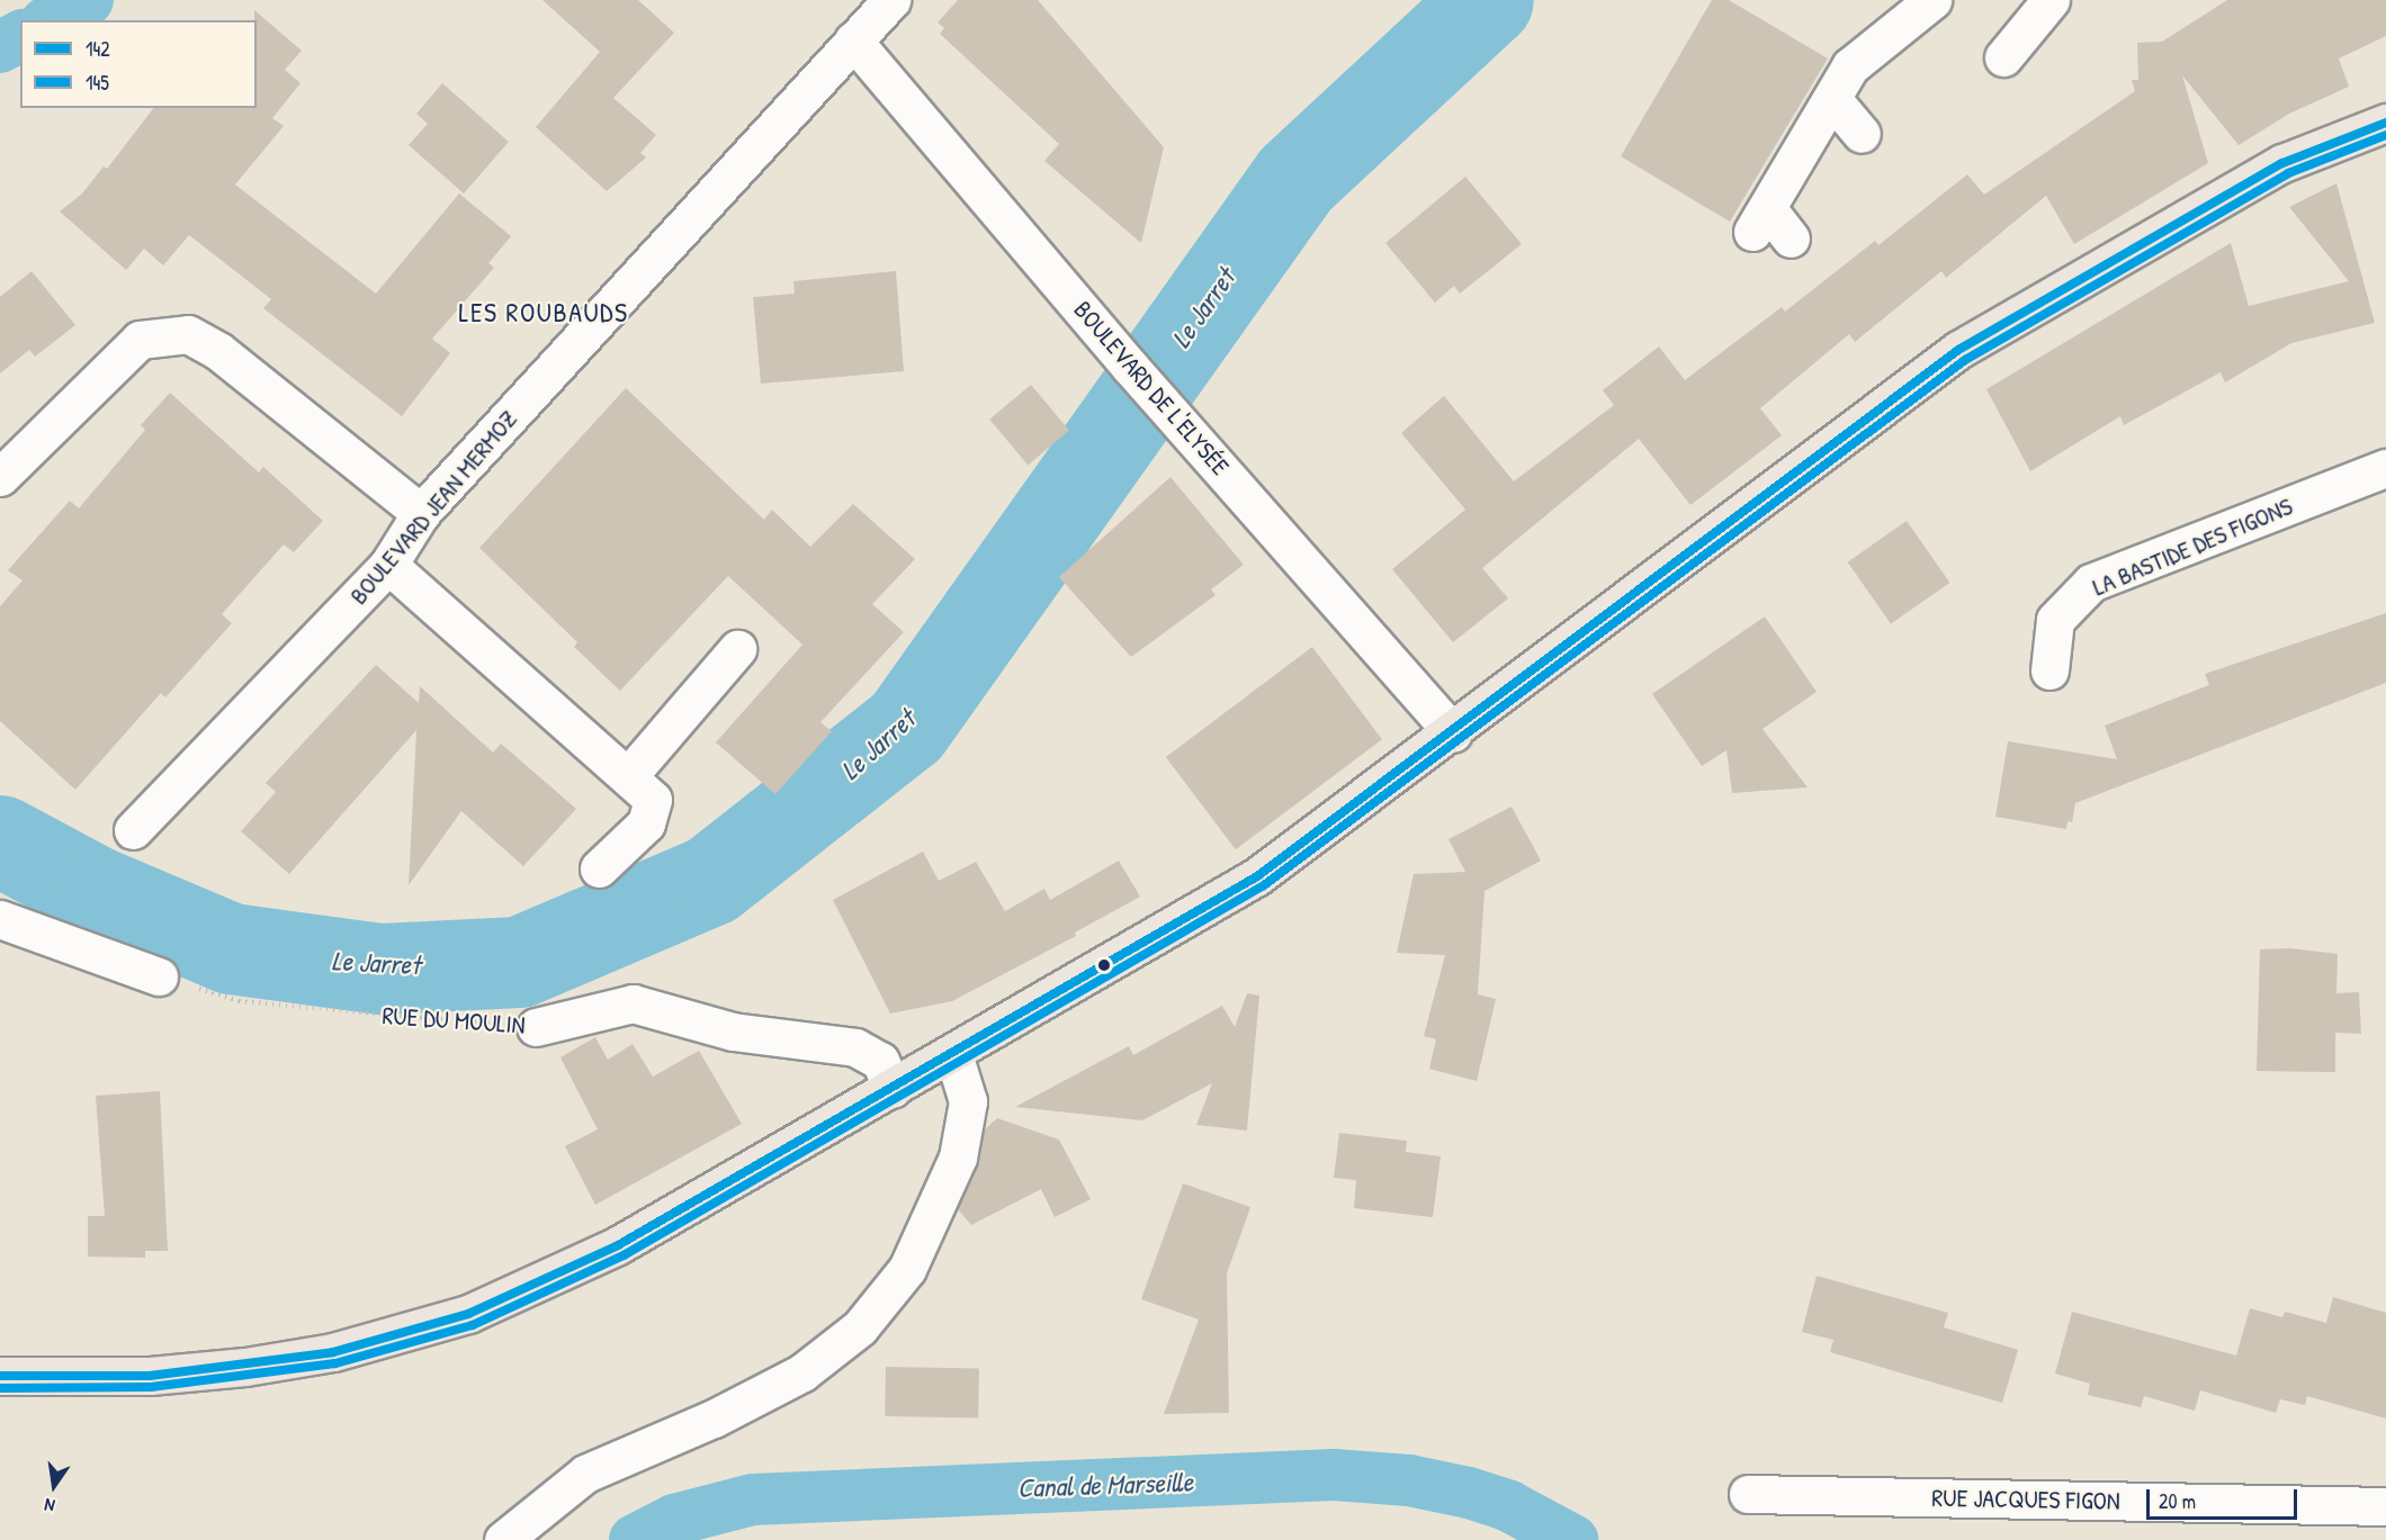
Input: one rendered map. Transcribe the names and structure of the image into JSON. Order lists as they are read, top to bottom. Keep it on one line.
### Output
{"streets":{"street":["BOULEVARD DE L'ELYSÉE","BOULEVARD JEAN MERMOZ","LA BASTIDE DES FIGONS","RUE DU MOULIN","RUE JACQUES FIGON"]},"crossings":[["BOULEVARD DE L'ELYSÉE","BOULEVARD JEAN MERMOZ"]],"districts":["LES ROUBAUDS"],"water":["Le Jarret","Canal de Marseille"],"lines":["transit line 142","transit line 145"],"legend":["142","145"],"scale_bar":"20 m","north":"bottom"}
